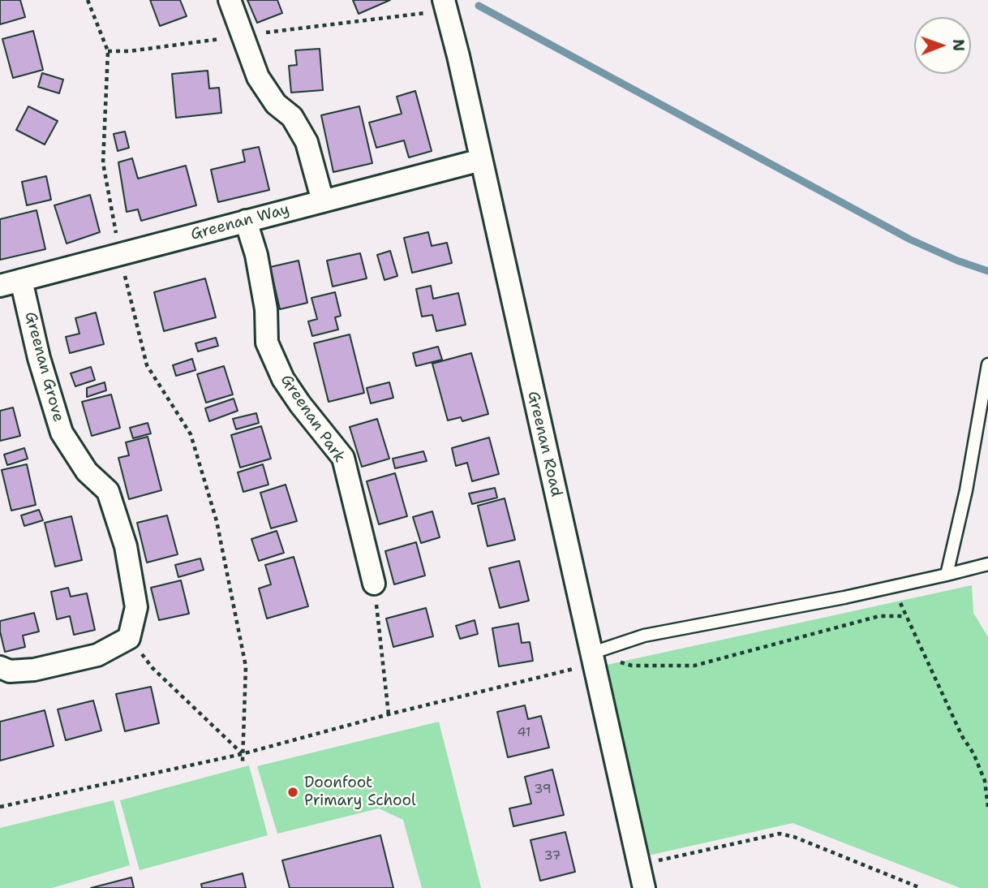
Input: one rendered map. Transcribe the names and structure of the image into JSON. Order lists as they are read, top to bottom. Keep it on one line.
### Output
{"streets":{"street":["Greenan Way","Greenan Grove","Greenan Park","Greenan Road"]},"crossings":[["Greenan Way","Greenan Grove"],["Greenan Way","Greenan Park"],["Greenan Way","Greenan Road"]],"places":["Doonfoot Primary School"],"house_numbers":["41","39","37"],"north":"right"}
